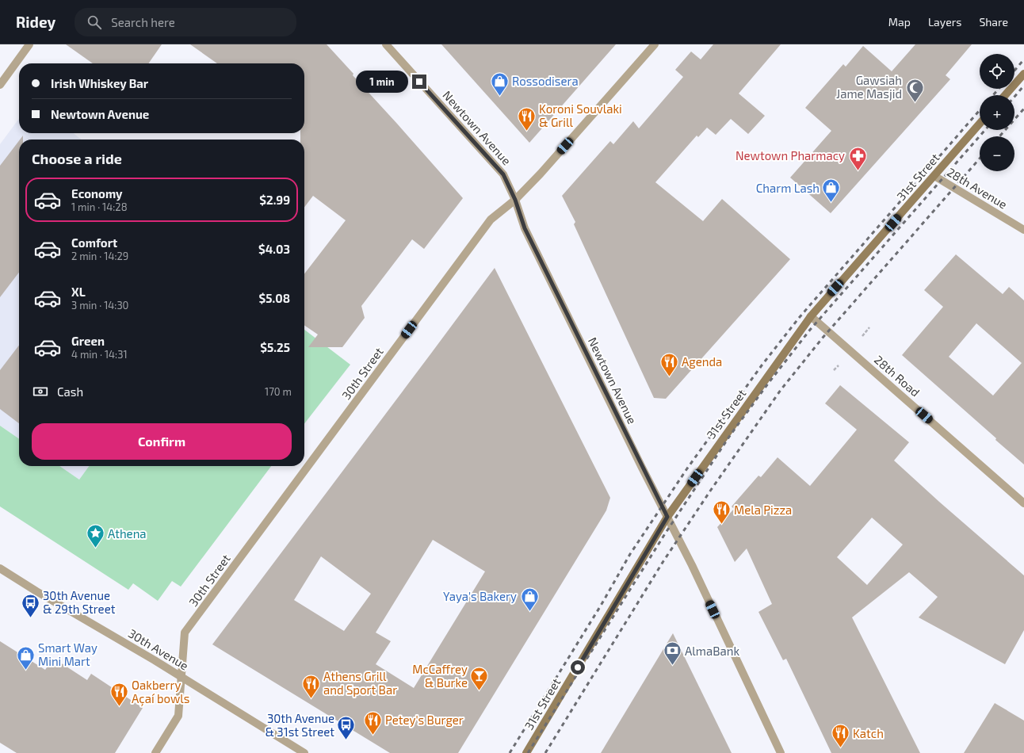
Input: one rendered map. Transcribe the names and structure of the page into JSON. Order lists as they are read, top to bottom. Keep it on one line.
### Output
{"streets":{"main road":["31st Street"],"street":["Newtown Avenue","28th Avenue","30th Street","28th Road","30th Avenue"]},"crossings":[["Newtown Avenue","31st Street"],["Newtown Avenue","30th Street"],["31st Street","28th Avenue"],["31st Street","28th Road"],["30th Street","30th Avenue"]],"places":{"shop":["Rossodisera","Charm Lash","Yaya's Bakery","Smart Way Mini Mart"],"mosque":["Gawsiah Jame Masjid"],"restaurant":["Koroni Souvlaki & Grill","Agenda","Mela Pizza","Athens Grill and Sport Bar","Oakberry Açaí bowls","Petey's Burger","Katch"],"pharmacy":["Newtown Pharmacy"],"place":["Athena"],"bus stop":["30th Avenue & 29th Street","30th Avenue & 31st Street"],"bank":["AlmaBank"],"bar":["McCaffrey & Burke"]},"page":{"header":"Ridey","search":"Search here","nav":["Map","Layers","Share"],"map_buttons":["+","−"],"banner":["Irish Whiskey Bar","Newtown Avenue"],"bubble":"1 min","heading":"Choose a ride","list":[{"name":"Economy","note":"1 min · 14:28","value":"$2.99"},{"name":"Comfort","note":"2 min · 14:29","value":"$4.03"},{"name":"XL","note":"3 min · 14:30","value":"$5.08"},{"name":"Green","note":"4 min · 14:31","value":"$5.25"}],"pay":["Cash","170 m"],"buttons":"Confirm"}}
